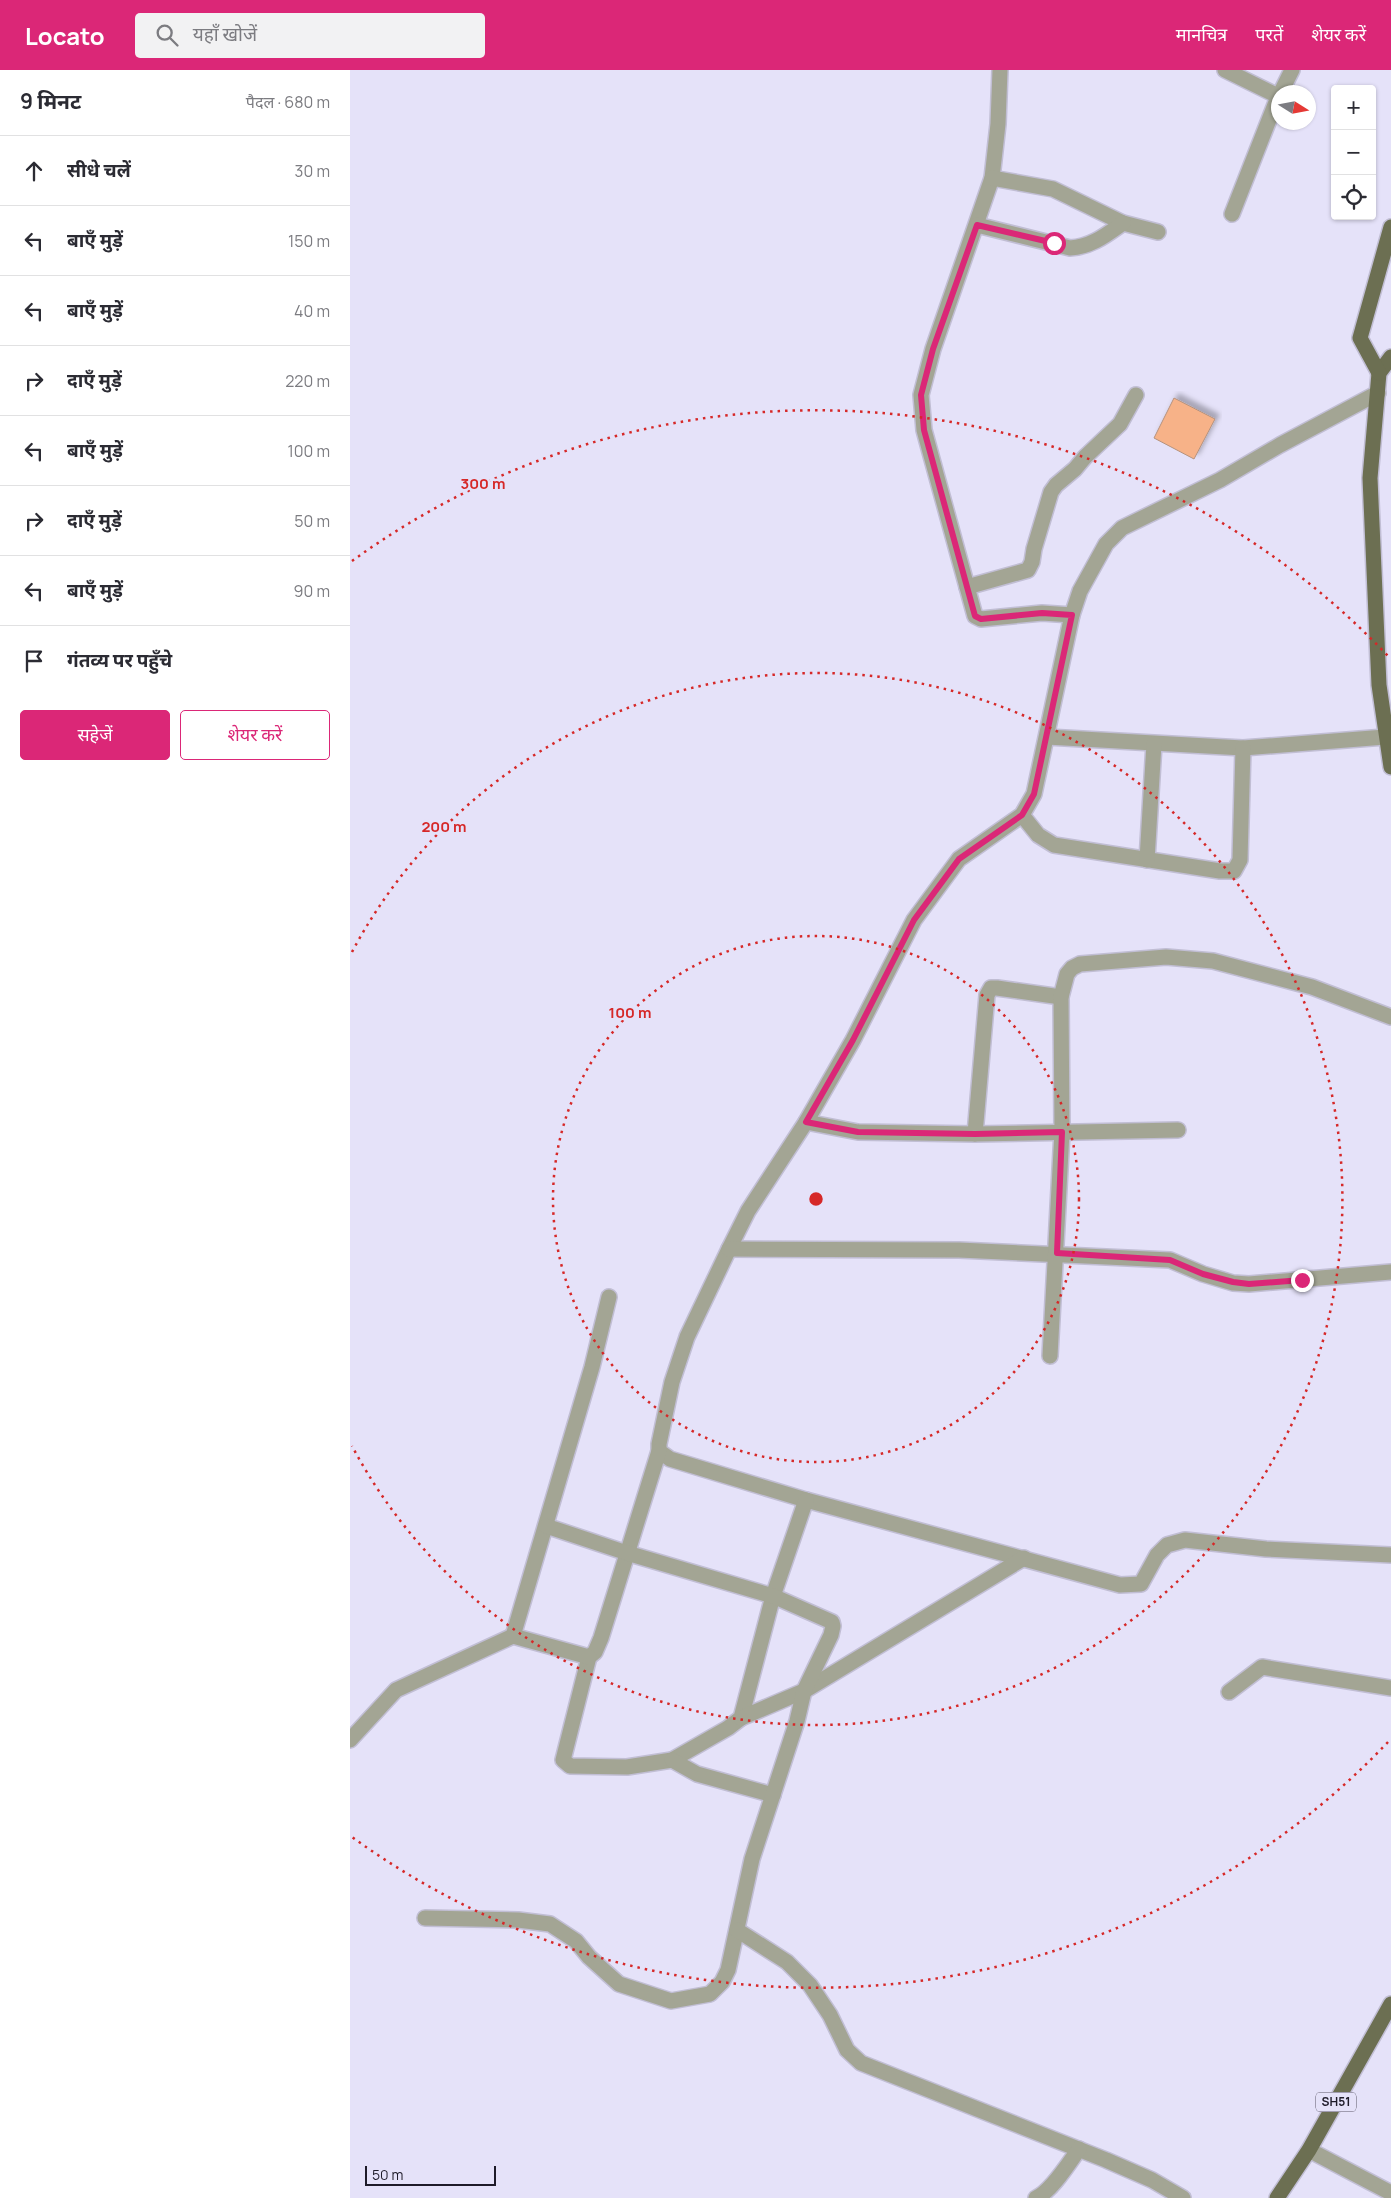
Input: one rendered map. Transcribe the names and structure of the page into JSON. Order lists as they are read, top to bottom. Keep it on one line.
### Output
{"streets":{"main road":["SH51"]},"scale_bar":"50 m","north":"right","page":{"header":"Locato","search":"यहाँ खोजें","nav":["मानचित्र","परतें","शेयर करें"],"heading":["9 मिनट","पैदल · 680 m"],"map_buttons":["+","−"],"list":[["सीधे चलें","30 m"],["बाएँ मुड़ें","150 m"],["बाएँ मुड़ें","40 m"],["दाएँ मुड़ें","220 m"],["बाएँ मुड़ें","100 m"],["दाएँ मुड़ें","50 m"],["बाएँ मुड़ें","90 m"],"गंतव्य पर पहुँचे"],"buttons":["सहेजें","शेयर करें"],"scale":"50 m"},"rings":["300 m","200 m","100 m"]}
